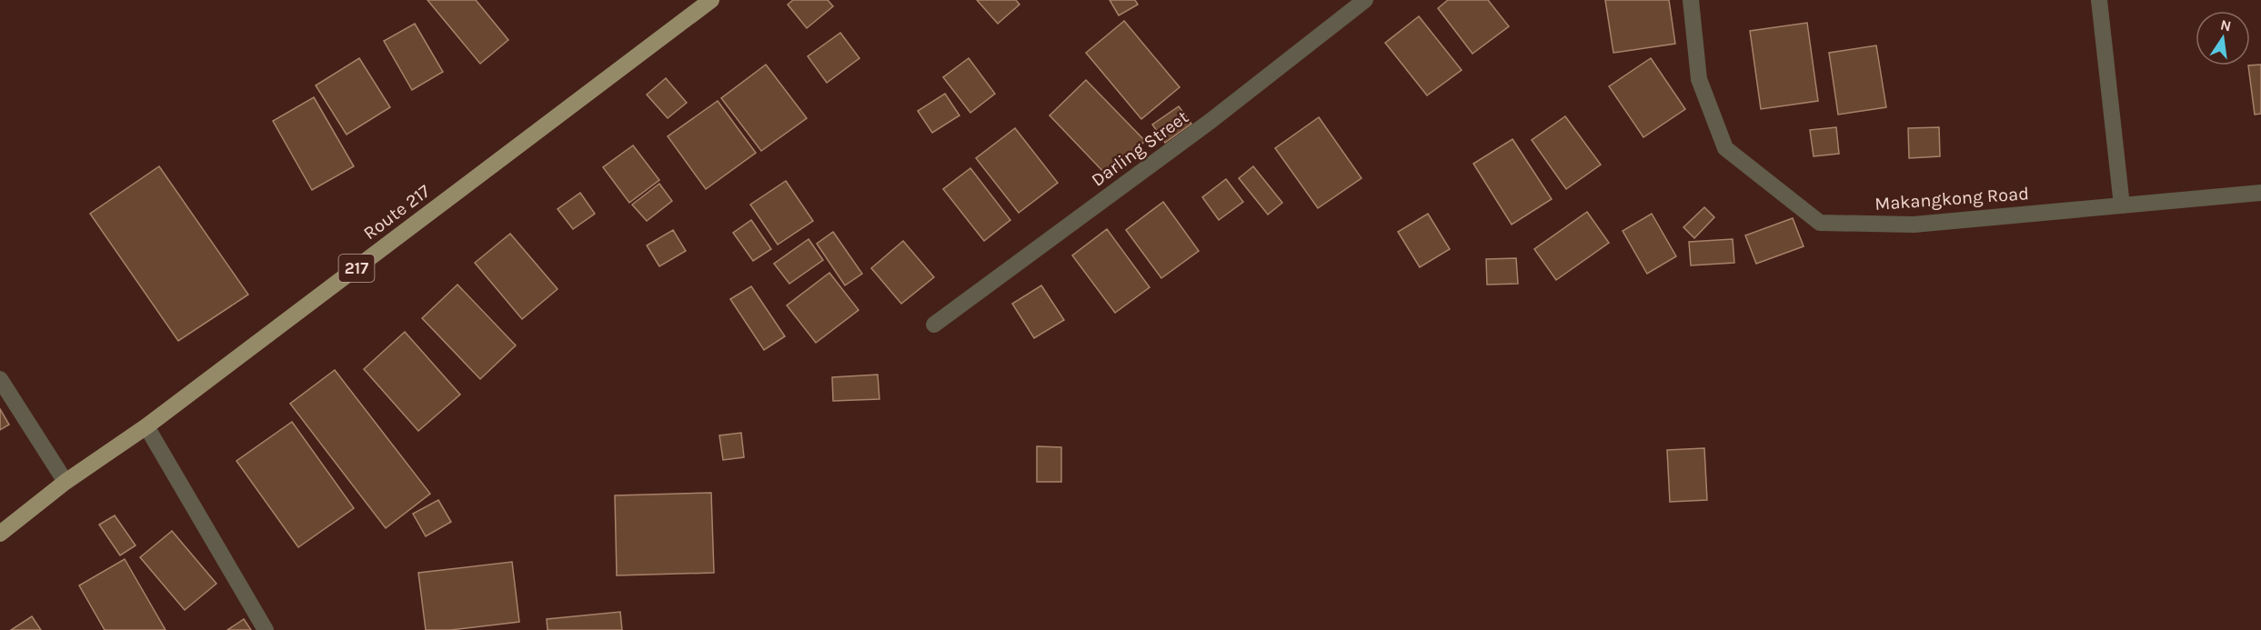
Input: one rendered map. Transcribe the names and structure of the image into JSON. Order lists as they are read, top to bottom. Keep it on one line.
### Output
{"streets":{"main road":["Route 217","217"],"street":["Darling Street","Makangkong Road"]},"north":"top"}
